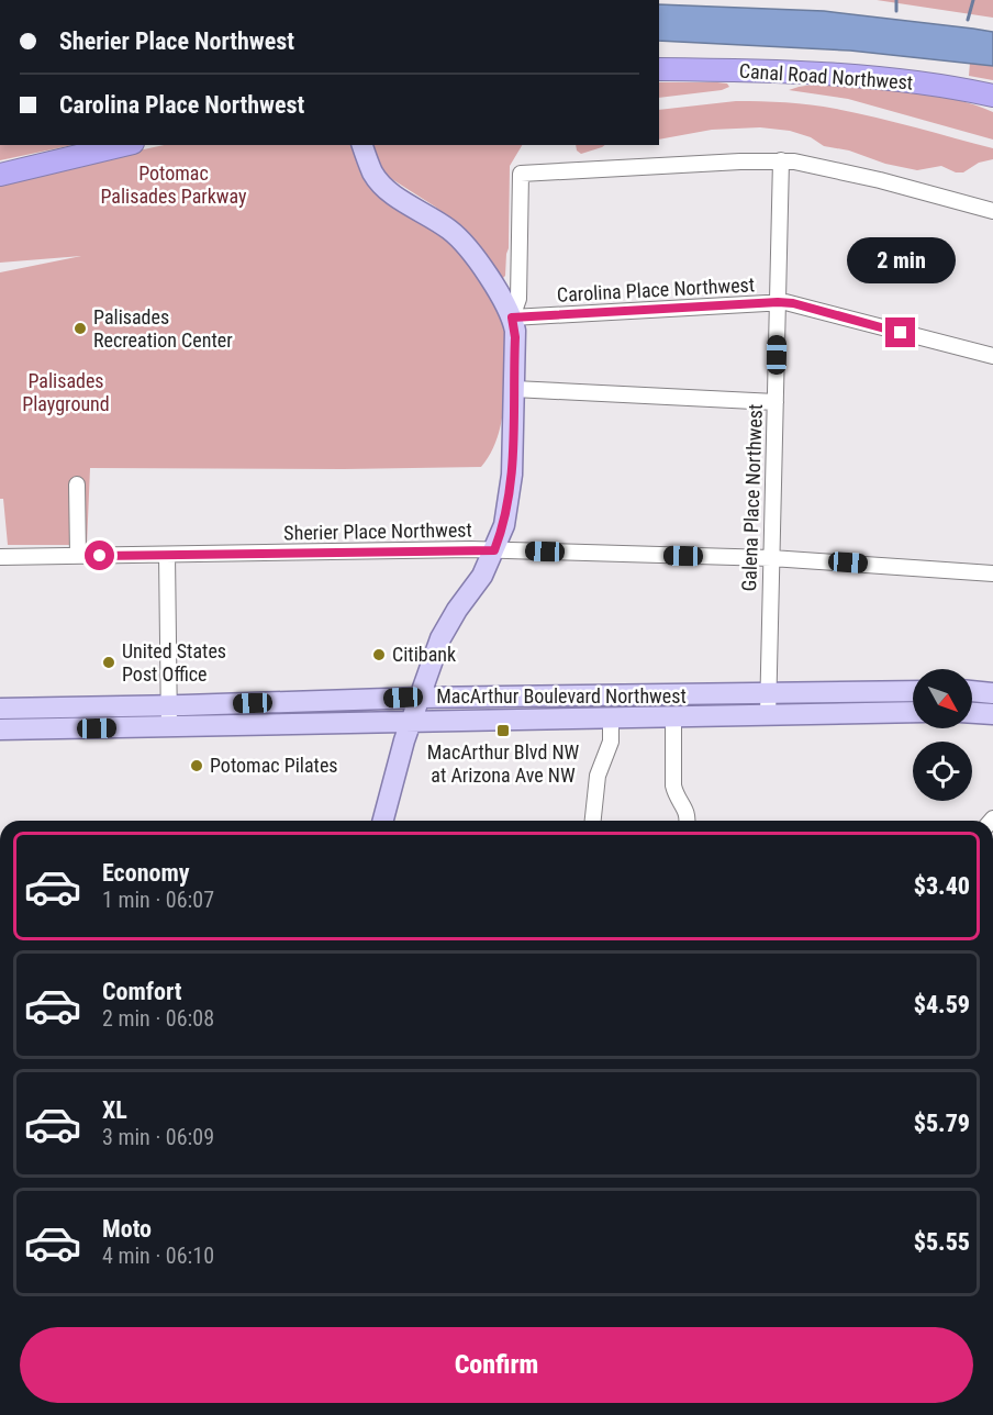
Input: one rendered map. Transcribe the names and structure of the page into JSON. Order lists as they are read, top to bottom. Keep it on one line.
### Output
{"streets":{"highway":["Canal Road Northwest"],"main road":["MacArthur Boulevard Northwest"],"street":["Carolina Place Northwest","Galena Place Northwest","Sherier Place Northwest"]},"crossings":[["Carolina Place Northwest","Galena Place Northwest"],["Galena Place Northwest","Sherier Place Northwest"],["Galena Place Northwest","MacArthur Boulevard Northwest"]],"parks":["Potomac Palisades Parkway","Palisades Playground"],"places":{"other":["Palisades Recreation Center","Citibank","United States Post Office","Potomac Pilates"],"transit":["MacArthur Blvd NW at Arizona Ave NW"]},"north":"bottom right","page":{"banner":["Sherier Place Northwest","Carolina Place Northwest"],"bubble":"2 min","list":[{"name":"Economy","note":"1 min · 06:07","value":"$3.40"},{"name":"Comfort","note":"2 min · 06:08","value":"$4.59"},{"name":"XL","note":"3 min · 06:09","value":"$5.79"},{"name":"Moto","note":"4 min · 06:10","value":"$5.55"}],"buttons":"Confirm"}}
